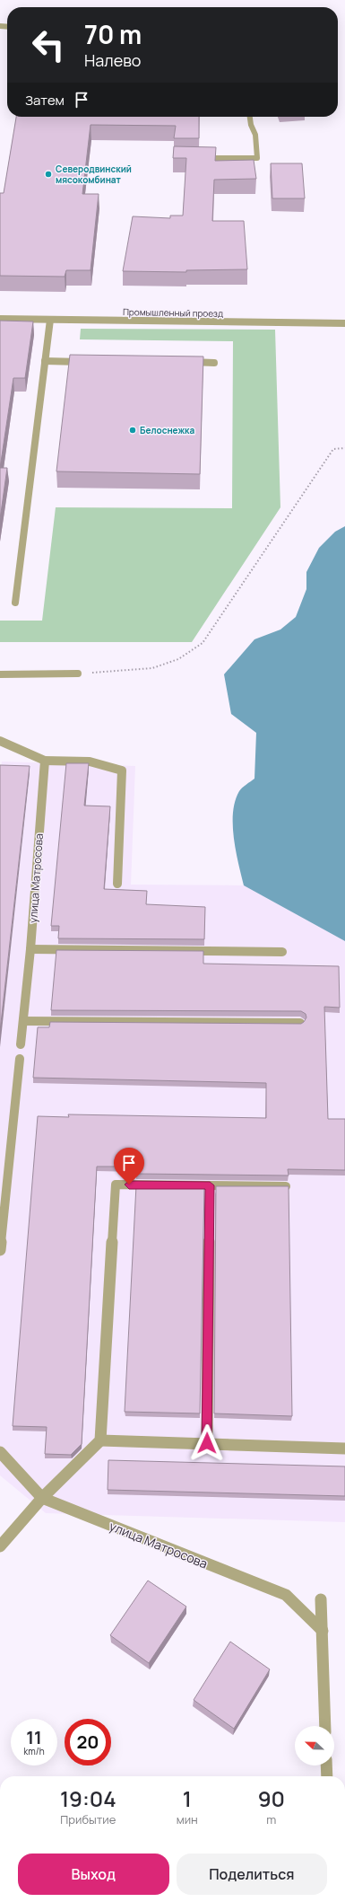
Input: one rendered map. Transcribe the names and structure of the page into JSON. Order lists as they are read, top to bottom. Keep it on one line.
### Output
{"streets":{"street":["Промышленный проезд","улица Матросова"]},"places":["Северодвинский мясокомбинат","Белоснежка"],"north":"left","page":{"turn":["70 m","Налево"],"then":"Затем","speed":"11 km/h","limit":"20","eta":["19:04","Прибытие","1","мин","90","m"],"buttons":["Выход","Поделиться"]}}
